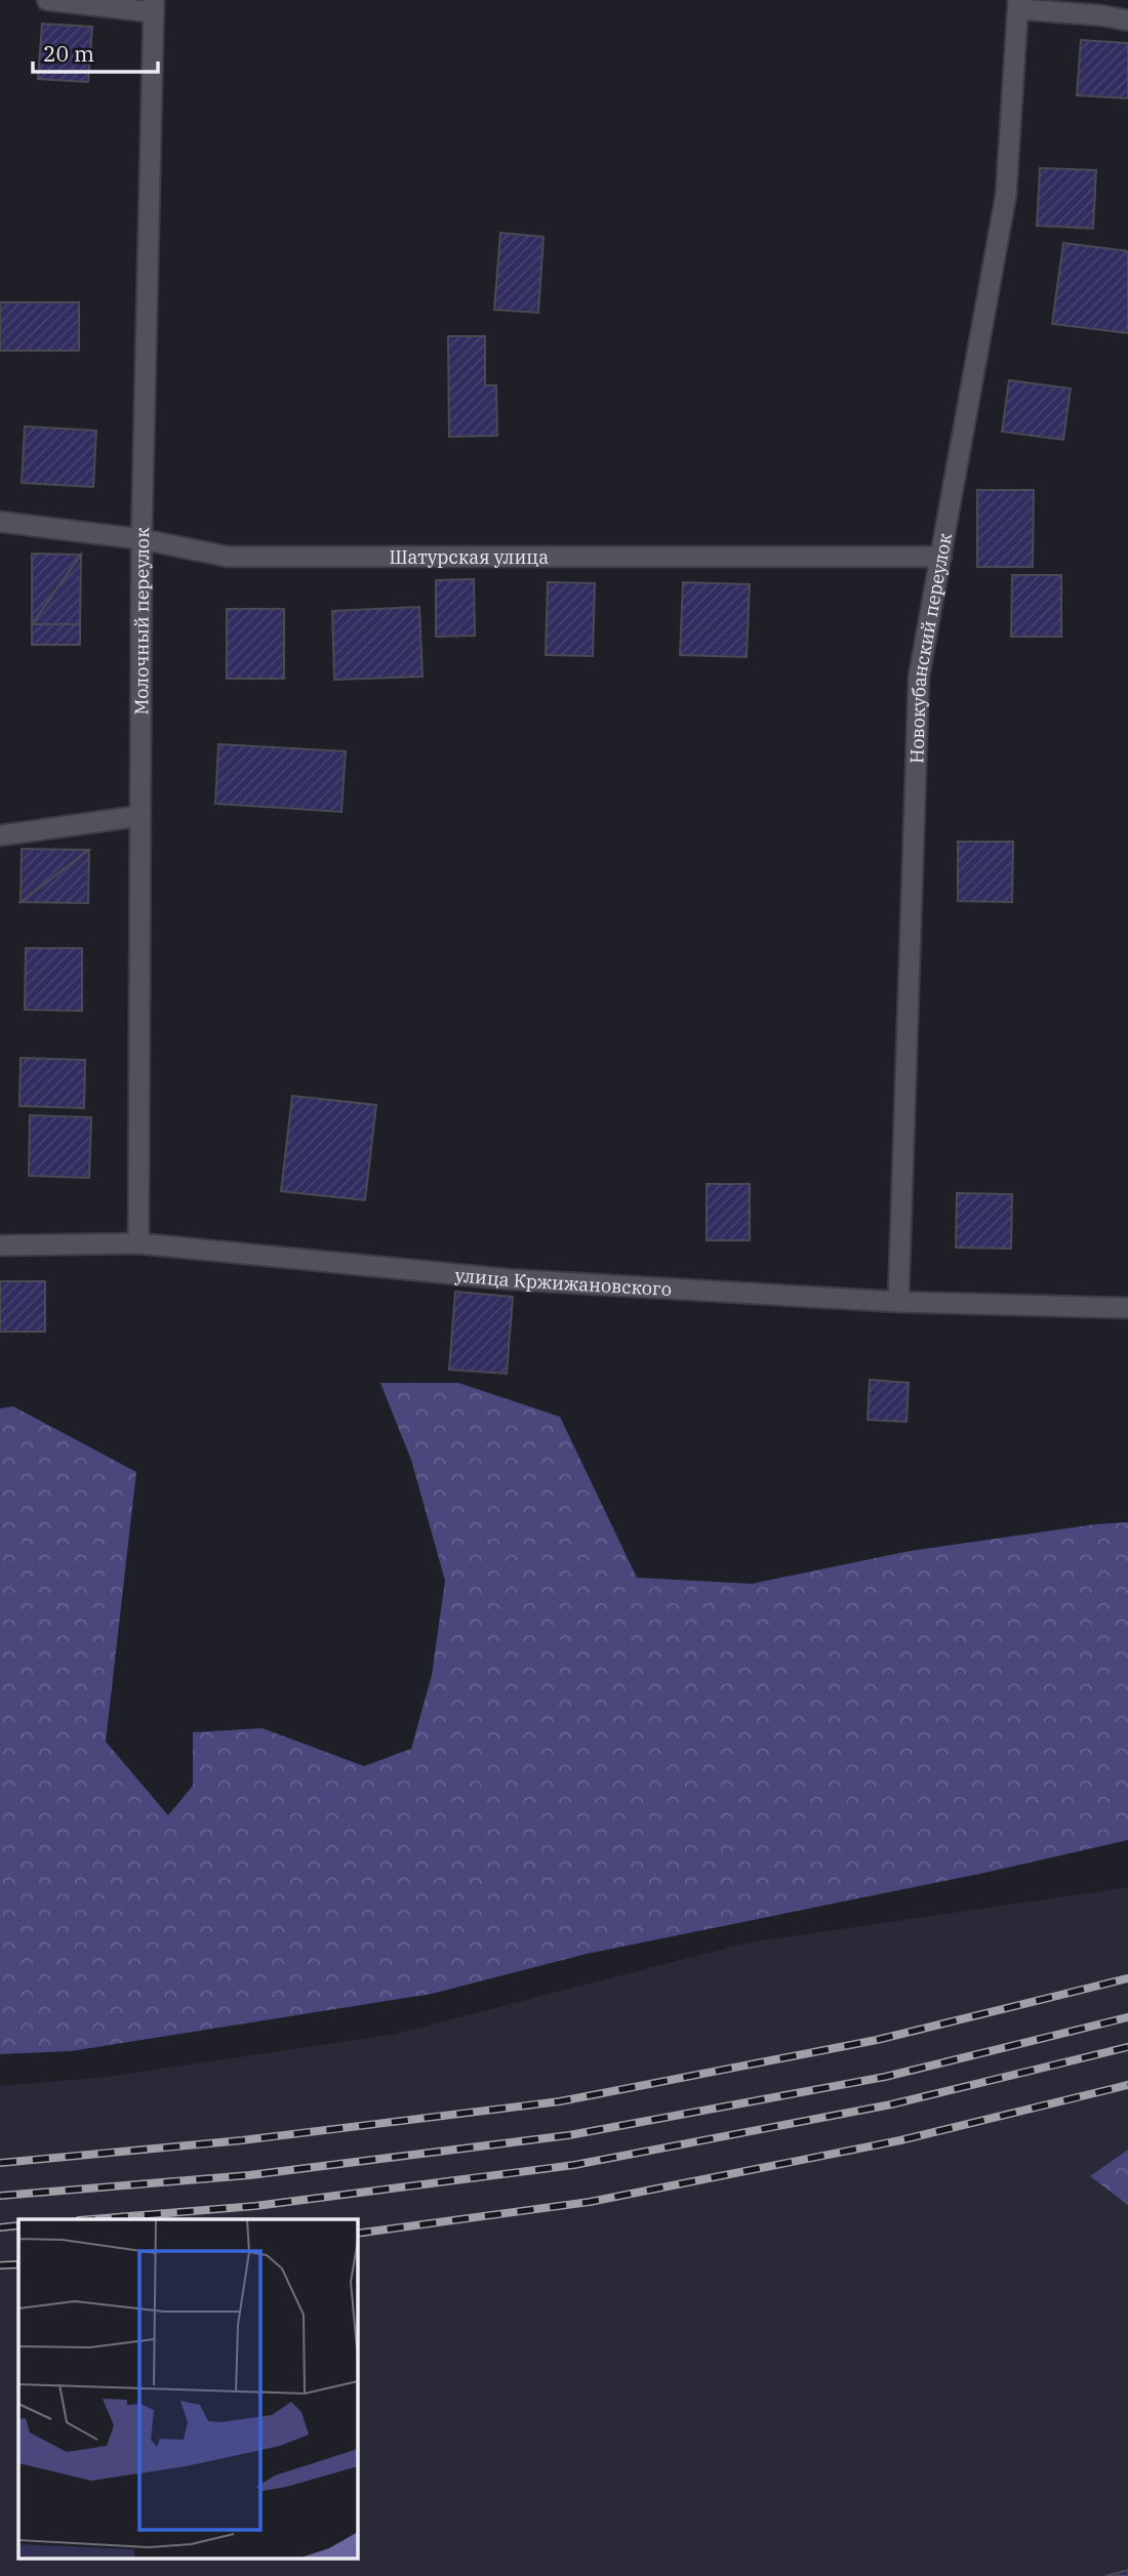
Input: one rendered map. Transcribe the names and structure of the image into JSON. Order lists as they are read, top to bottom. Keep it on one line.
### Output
{"streets":{"street":["Шатурская улица","Молочный переулок","Новокубанский переулок","улица Кржижановского"]},"crossings":[["Шатурская улица","Молочный переулок"],["Шатурская улица","Новокубанский переулок"],["Молочный переулок","улица Кржижановского"],["Новокубанский переулок","улица Кржижановского"]],"scale_bar":"20 m"}
